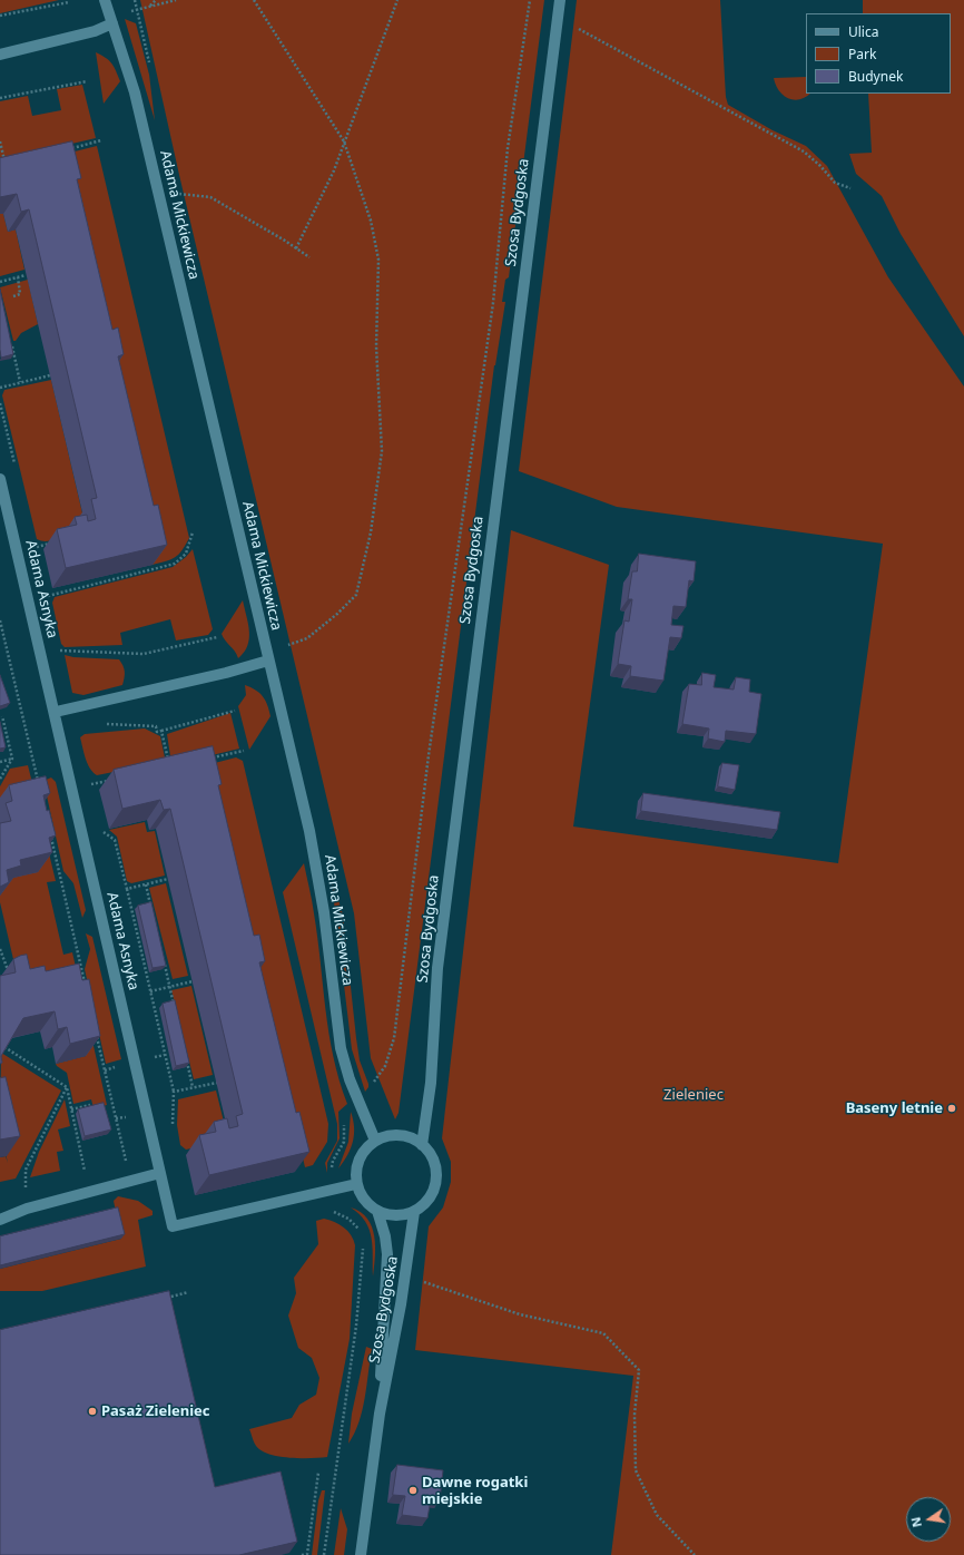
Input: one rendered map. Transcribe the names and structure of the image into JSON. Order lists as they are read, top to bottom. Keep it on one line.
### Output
{"streets":{"street":["Szosa Bydgoska","Adama Mickiewicza","Adama Asnyka"]},"crossings":[["Szosa Bydgoska","Adama Mickiewicza"],["Szosa Bydgoska","Adama Asnyka"],["Adama Mickiewicza","Adama Asnyka"]],"parks":["Zieleniec"],"places":["Baseny letnie","Pasaż Zieleniec","Dawne rogatki miejskie"],"legend":["Ulica","Park","Budynek"],"north":"left"}
